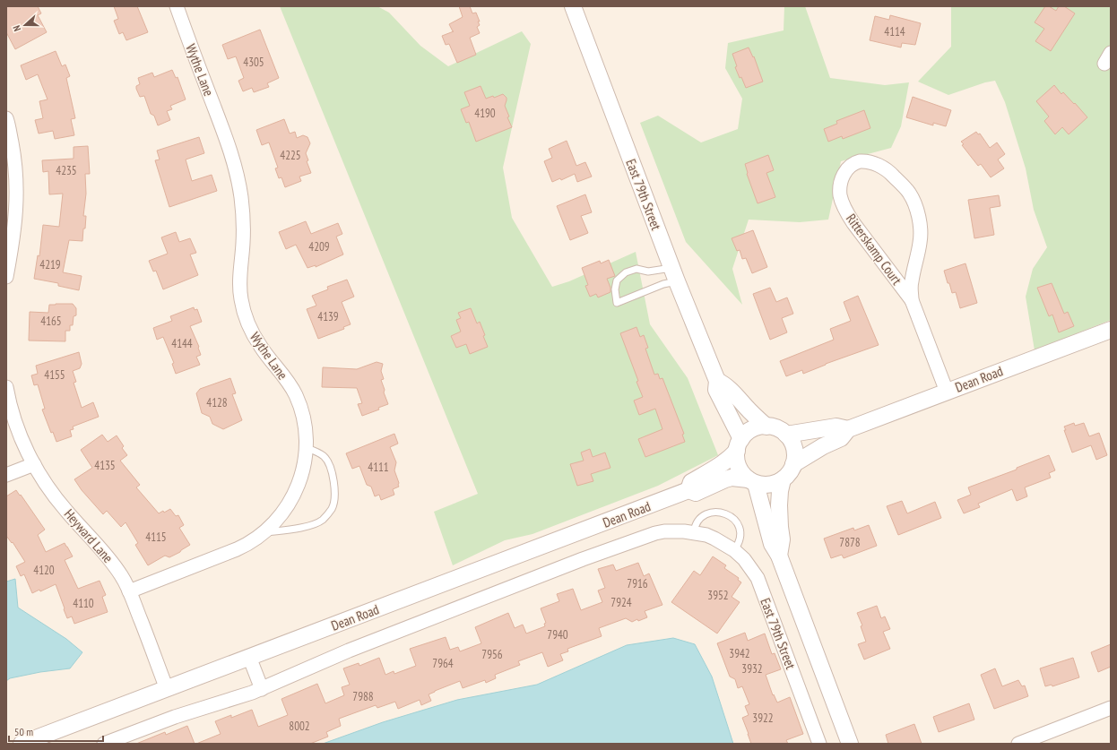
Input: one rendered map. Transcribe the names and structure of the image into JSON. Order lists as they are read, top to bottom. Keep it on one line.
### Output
{"streets":{"street":["Wythe Lane","East 79th Street","Ritterskamp Court","Dean Road","Heyward Lane"]},"crossings":[["Wythe Lane","Heyward Lane"],["East 79th Street","Dean Road"],["Ritterskamp Court","Dean Road"],["Dean Road","Heyward Lane"]],"house_numbers":["4114","4305","4190","4225","4235","4209","4219","4139","4165","4144","4155","4128","4135","4111","4115","7878","4120","7916","3952","7924","4110","7940","3942","7956","7964","3932","7988","3922","8002"],"scale_bar":"50 m","north":"left"}
